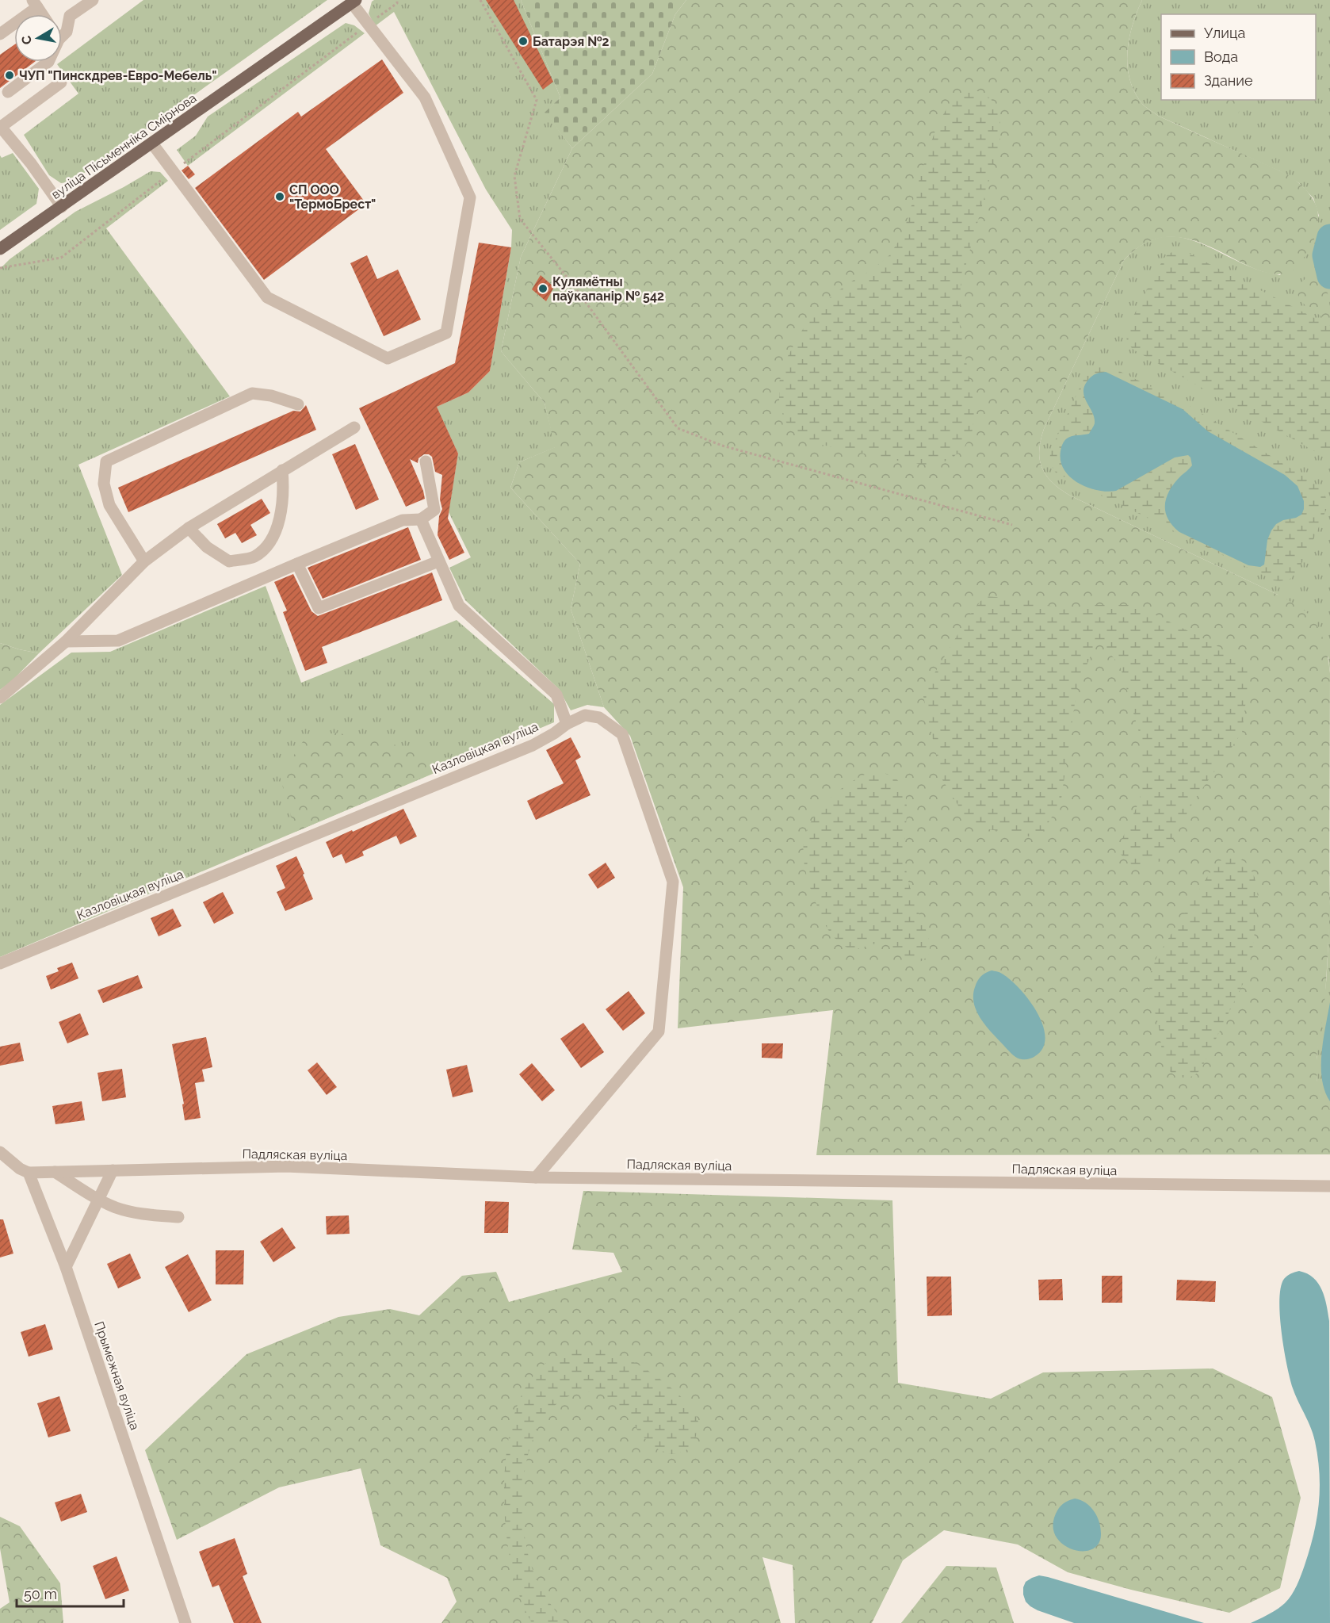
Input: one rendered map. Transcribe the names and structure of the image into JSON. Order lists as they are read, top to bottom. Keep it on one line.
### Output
{"streets":{"main road":["вуліца Пісьменніка Смірнова"],"street":["Казловіцкая вуліца","Падляская вуліца","Прымежная вуліца"]},"crossings":[["Казловіцкая вуліца","Падляская вуліца"],["Падляская вуліца","Прымежная вуліца"]],"places":["Батарэя №2","ЧУП \"Пинскдрев-Евро-Мебель\"","СП ООО \"ТермоБрест\"","Кулямётны паўкапанір № 542"],"legend":["Улица","Вода","Здание"],"scale_bar":"50 m","north":"left"}
